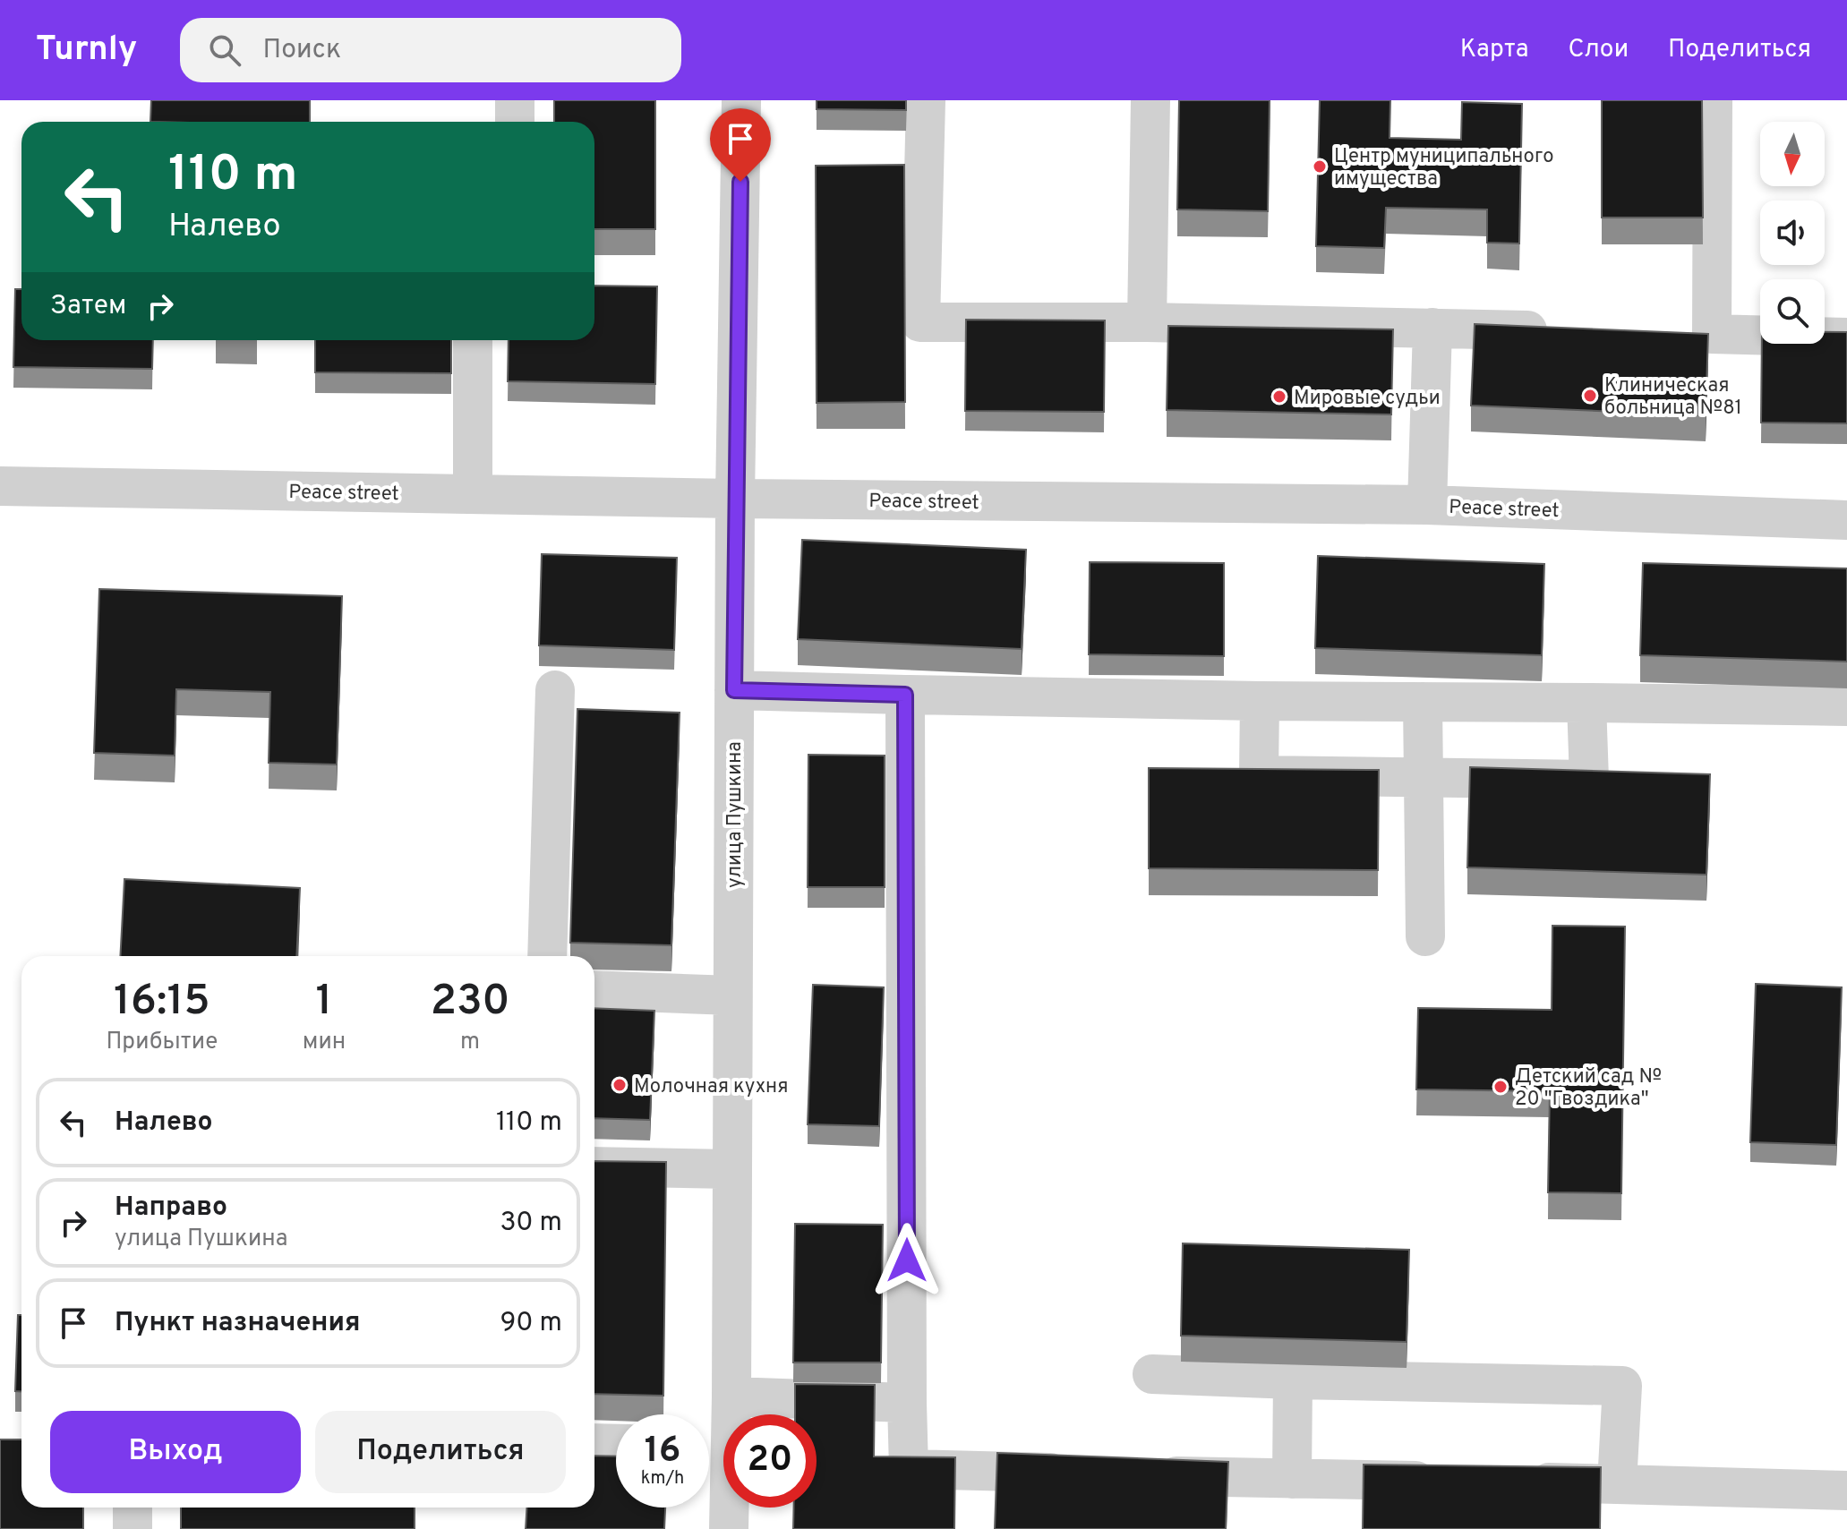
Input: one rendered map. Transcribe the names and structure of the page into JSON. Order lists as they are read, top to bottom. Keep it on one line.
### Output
{"streets":{"street":["Peace street","улица Пушкина"]},"crossings":[["Peace street","улица Пушкина"]],"places":["Центр муниципального имущества","Клиническая больница №81","Мировые судьи","Молочная кухня","Детский сад № 20 \"Гвоздика\""],"north":"bottom","page":{"header":"Turnly","search":"Поиск","nav":["Карта","Слои","Поделиться"],"turn":["110 m","Налево"],"then":"Затем","eta":["16:15","Прибытие","1","мин","230","m"],"list":[{"name":"Налево","value":"110 m"},{"name":"Направо","note":"улица Пушкина","value":"30 m"},{"name":"Пункт назначения","value":"90 m"}],"buttons":["Выход","Поделиться"],"speed":"16 km/h","limit":"20"}}
